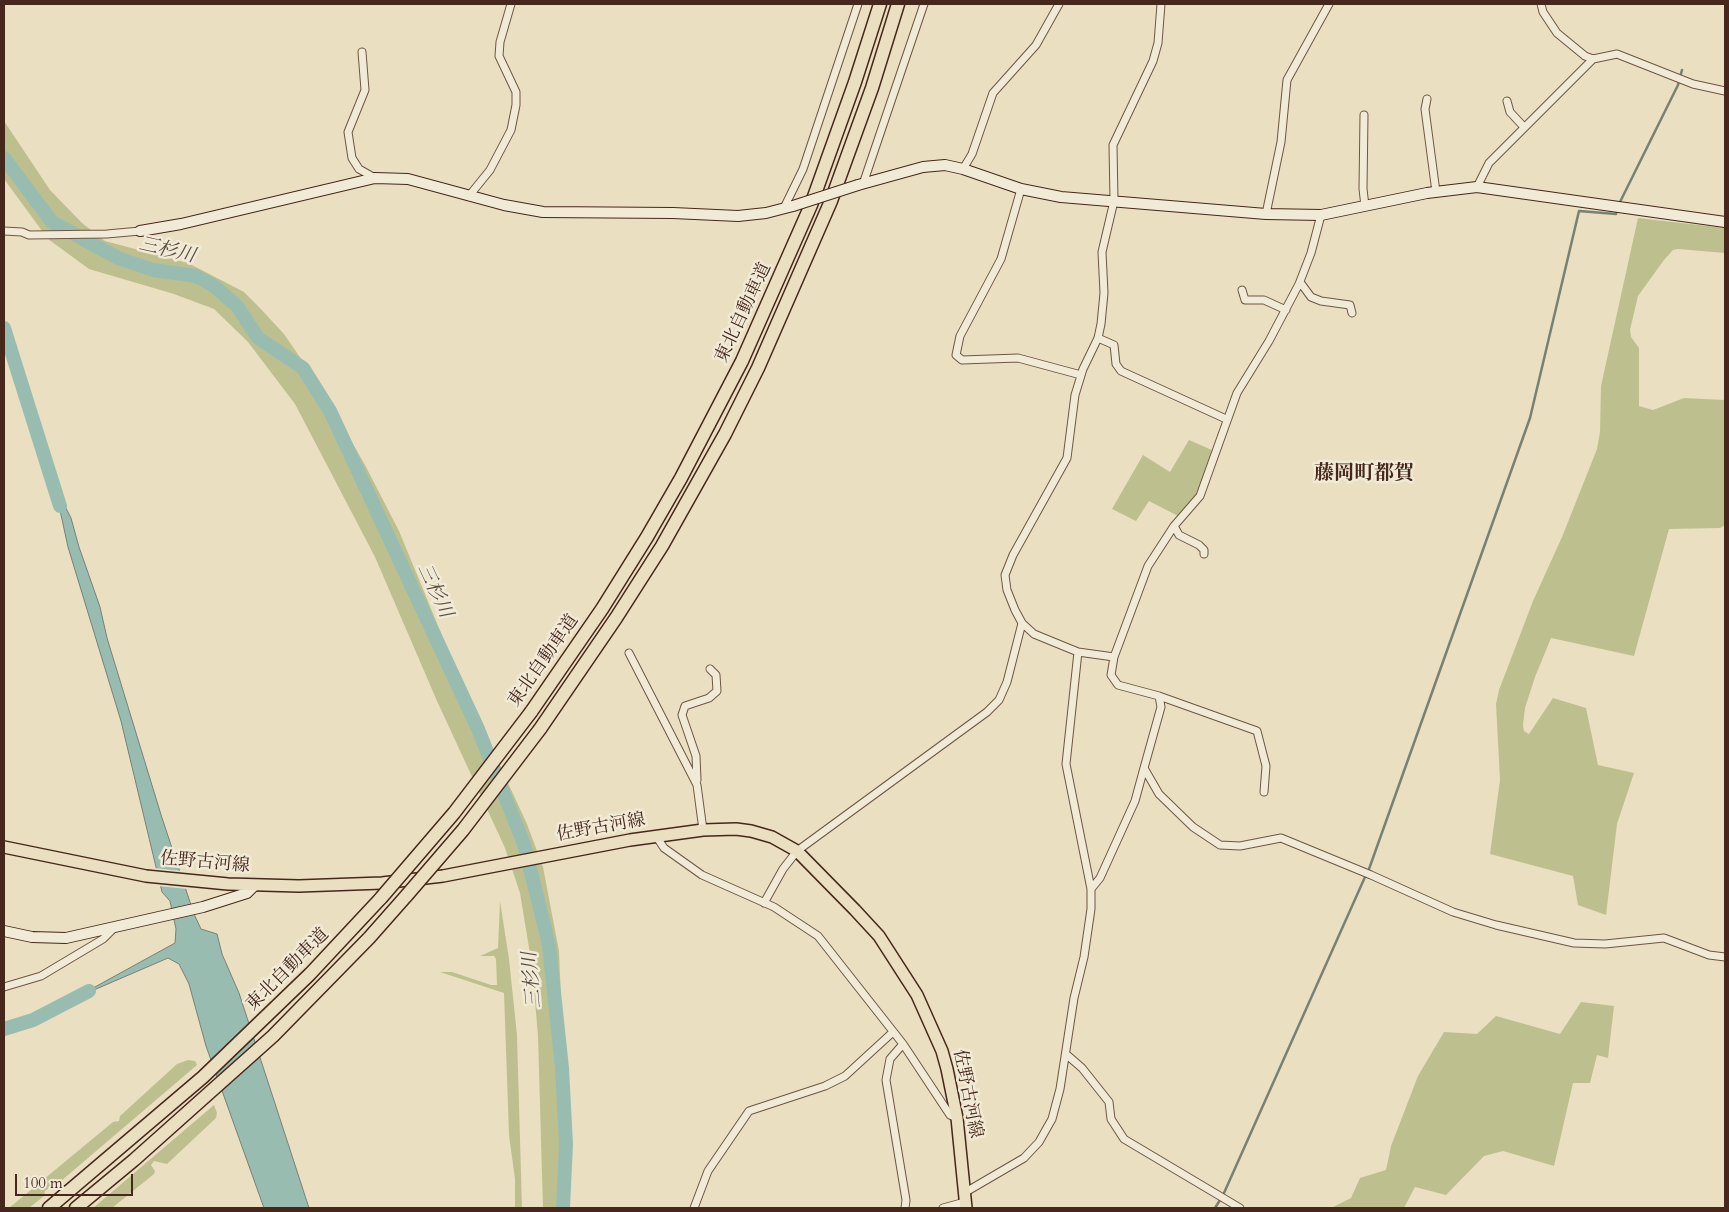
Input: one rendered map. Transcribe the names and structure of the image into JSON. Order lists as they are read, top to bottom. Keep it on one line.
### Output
{"streets":{"highway":["東北自動車道"],"main road":["佐野古河線"]},"districts":["藤岡町都賀"],"water":["三杉川"],"scale_bar":"100 m"}
